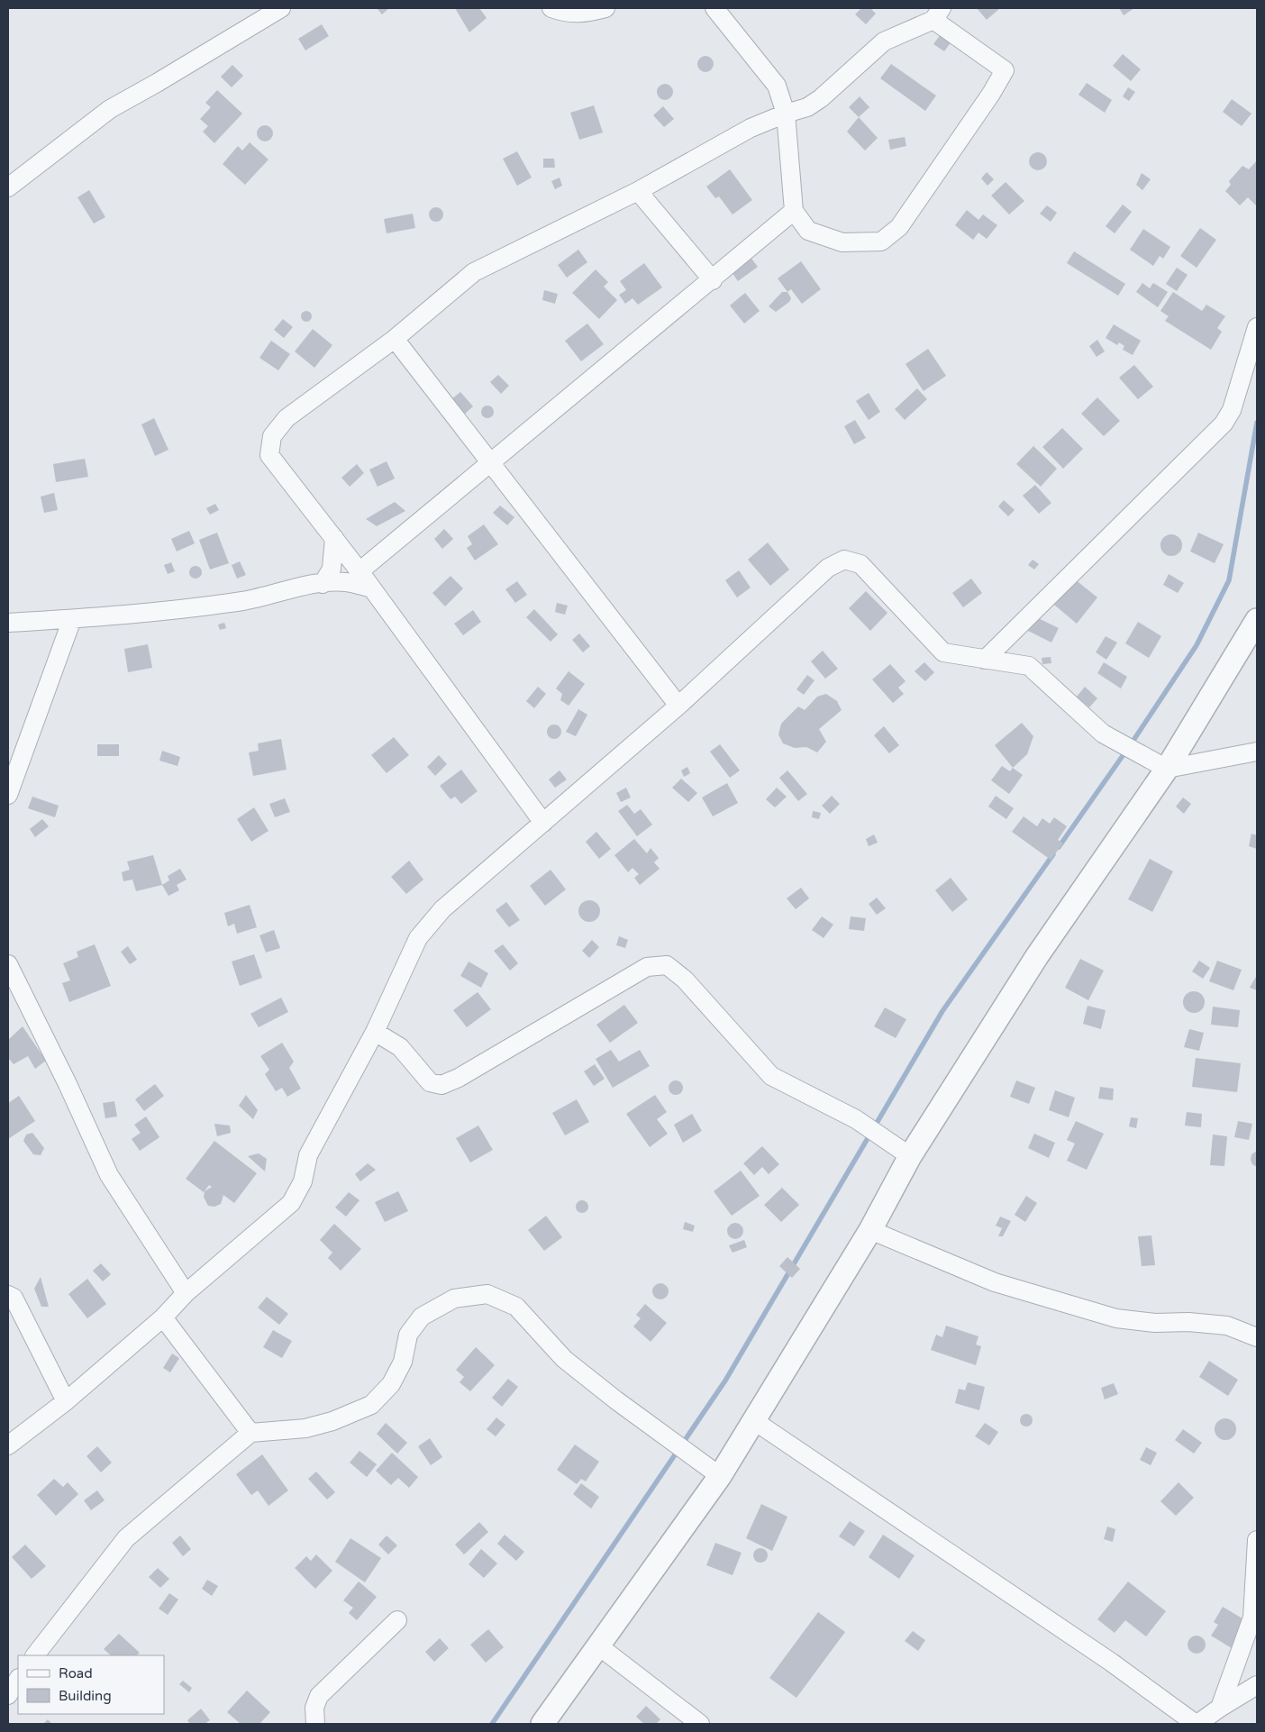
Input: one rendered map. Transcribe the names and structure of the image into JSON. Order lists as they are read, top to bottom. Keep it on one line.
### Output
{"legend":["Road","Building"]}
